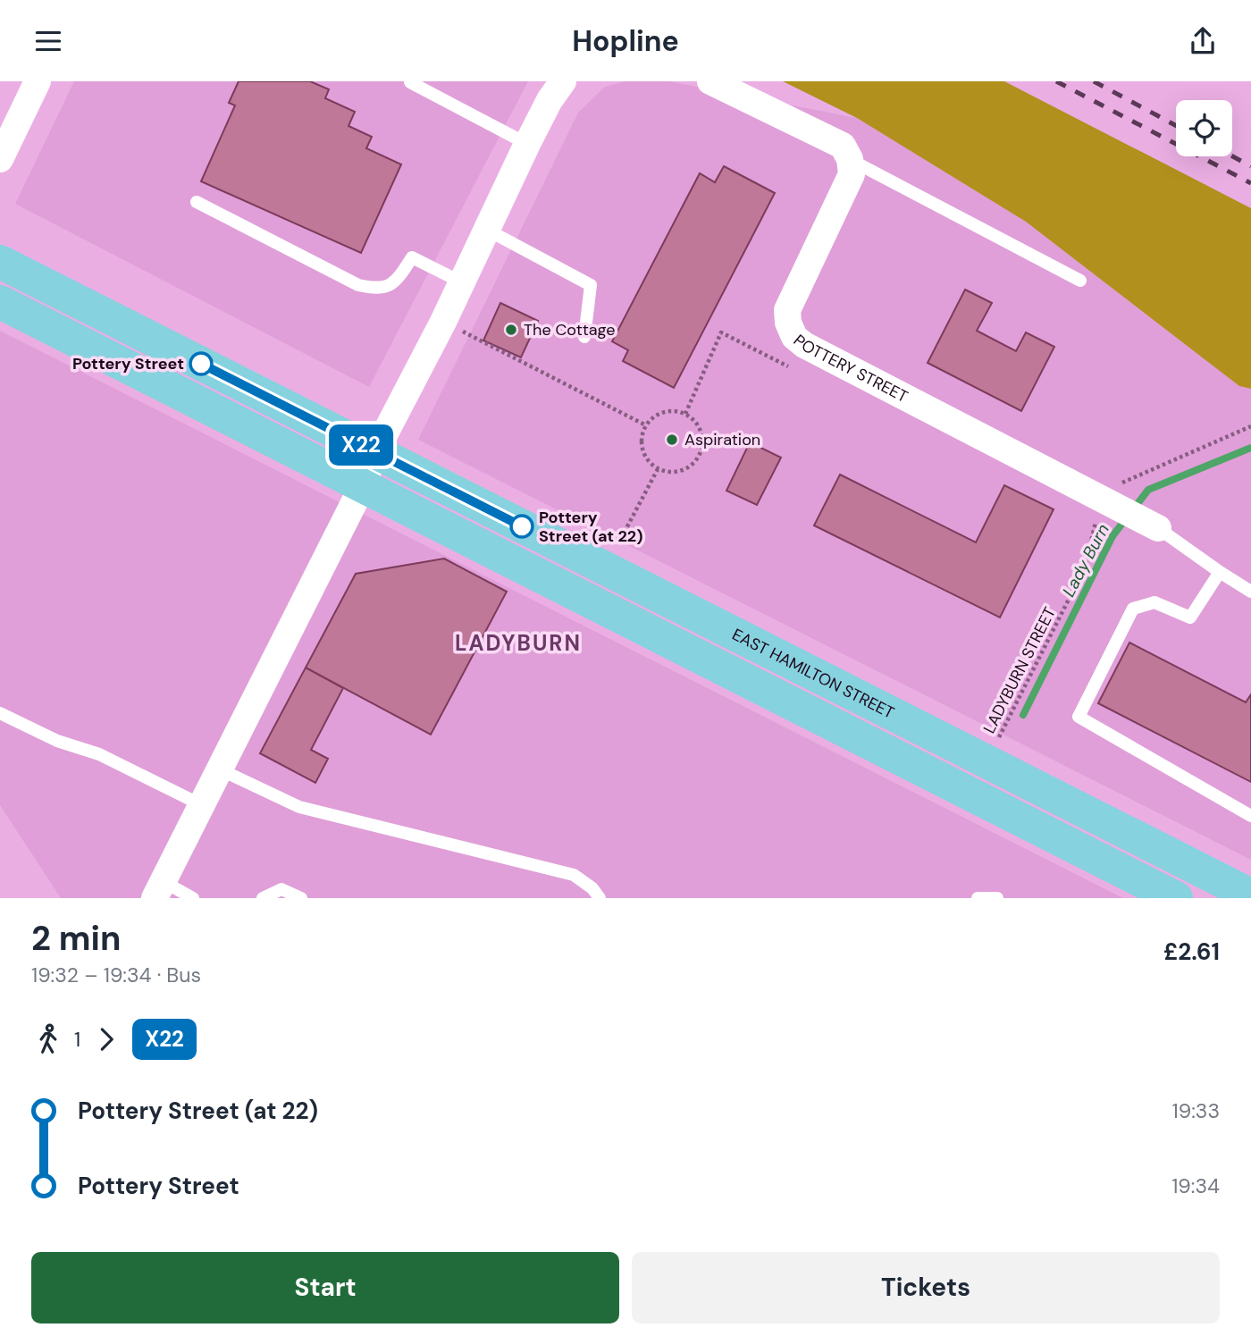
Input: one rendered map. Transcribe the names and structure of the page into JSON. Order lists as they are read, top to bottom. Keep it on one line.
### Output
{"streets":{"highway":["EAST HAMILTON STREET"],"street":["POTTERY STREET"],"path":["LADYBURN STREET"]},"crossings":[["POTTERY STREET","LADYBURN STREET"],["LADYBURN STREET","EAST HAMILTON STREET"]],"districts":["LADYBURN"],"water":["Lady Burn"],"places":["The Cottage","Pottery Street","Aspiration","Pottery Street (at 22)"],"lines":["bus line X22"],"page":{"header":"Hopline","on_map":"X22","heading":["2 min","19:32 – 19:34 · Bus","£2.61"],"legs":["1","X22"],"list":[{"name":"Pottery Street (at 22)","value":"19:33"},{"name":"Pottery Street","value":"19:34"}],"buttons":["Start","Tickets"]}}
